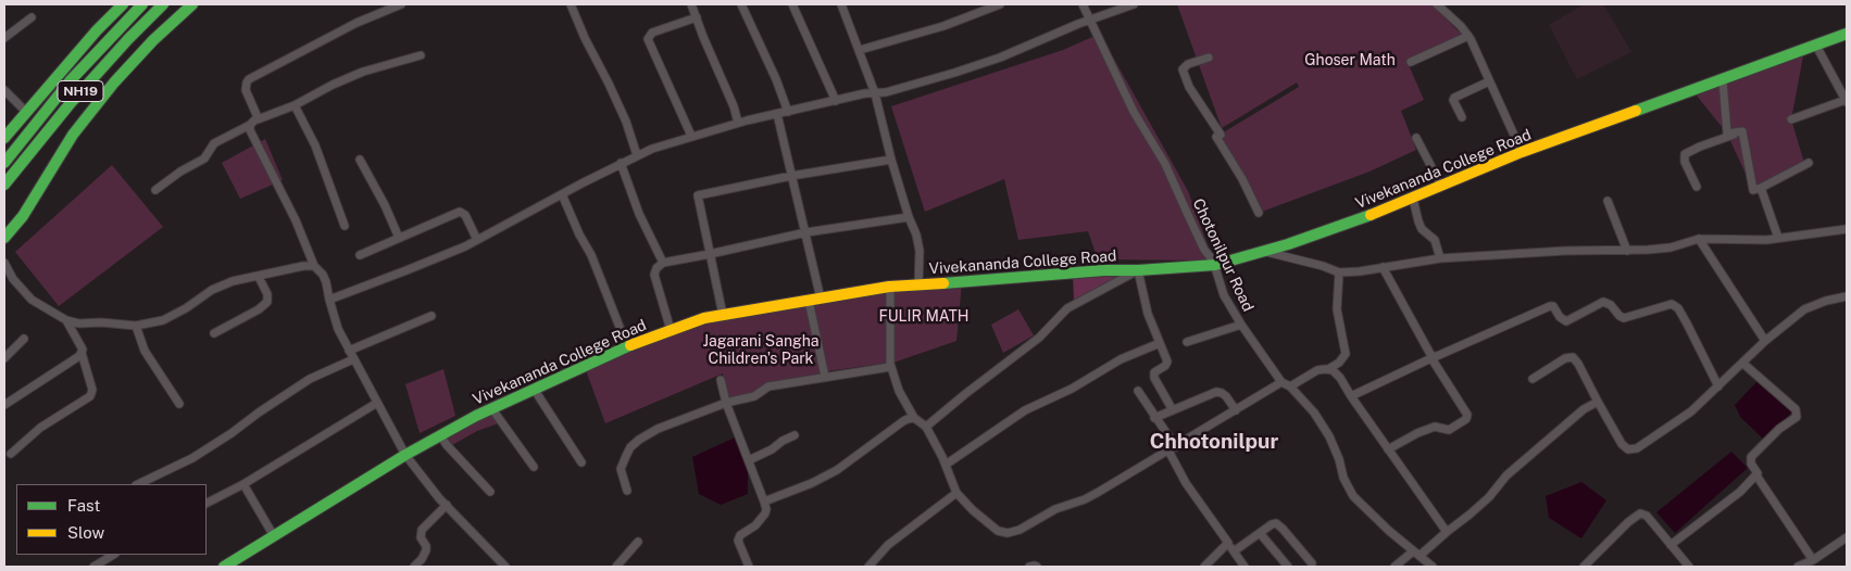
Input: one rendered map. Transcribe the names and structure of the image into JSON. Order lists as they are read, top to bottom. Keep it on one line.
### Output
{"streets":{"main road":["NH19","Vivekananda College Road"],"street":["Chotonilpur Road"]},"crossings":[["Vivekananda College Road","Chotonilpur Road"]],"districts":["Chhotonilpur"],"parks":["Ghoser Math","FULIR MATH","Jagarani Sangha Children's Park"],"legend":["Fast","Slow"]}
